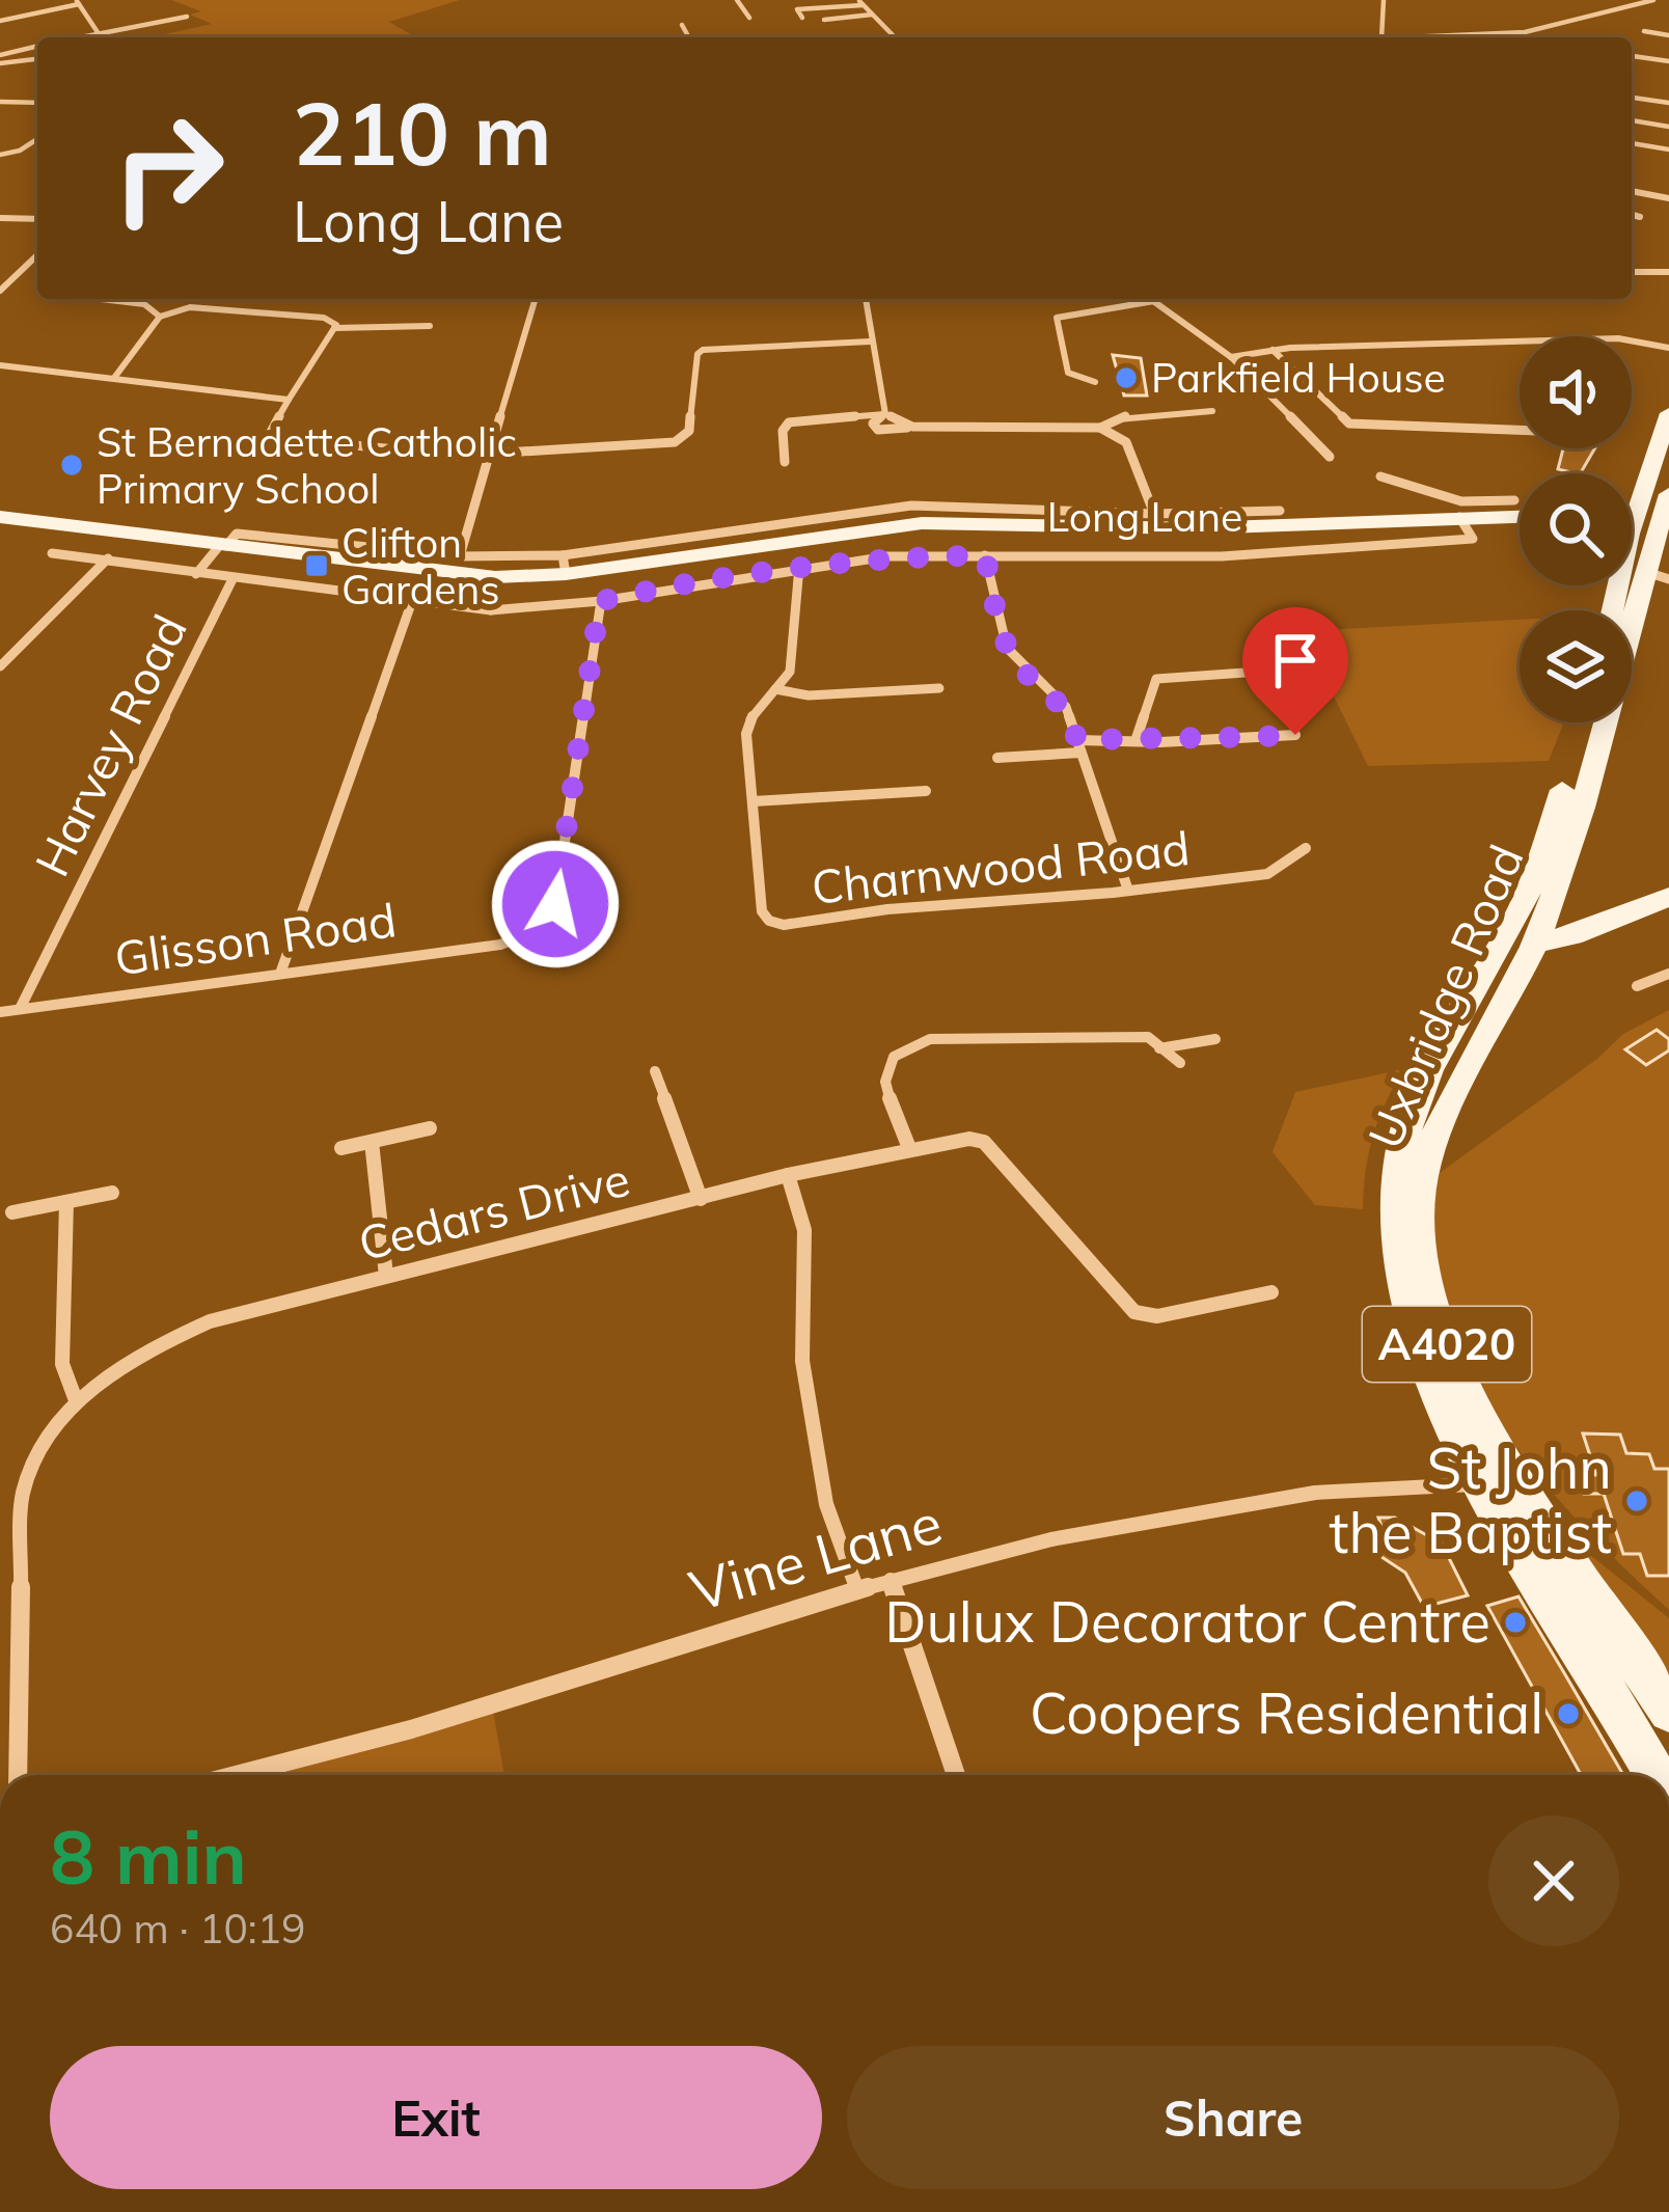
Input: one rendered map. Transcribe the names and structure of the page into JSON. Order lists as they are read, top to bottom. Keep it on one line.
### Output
{"streets":{"main road":["Long Lane","Uxbridge Road","A4020"],"street":["Harvey Road","Charnwood Road","Glisson Road","Cedars Drive","Vine Lane"]},"crossings":[["Long Lane","Harvey Road"],["Long Lane","Charnwood Road"],["Long Lane","Glisson Road"],["Harvey Road","Glisson Road"],["Uxbridge Road","Vine Lane"]],"places":{"other":["Parkfield House","St Bernadette Catholic Primary School","St John the Baptist","Dulux Decorator Centre","Coopers Residential"],"transit":["Clifton Gardens"]},"page":{"turn":["210 m","Long Lane"],"heading":["8 min","640 m · 10:19"],"buttons":["Exit","Share"]}}
